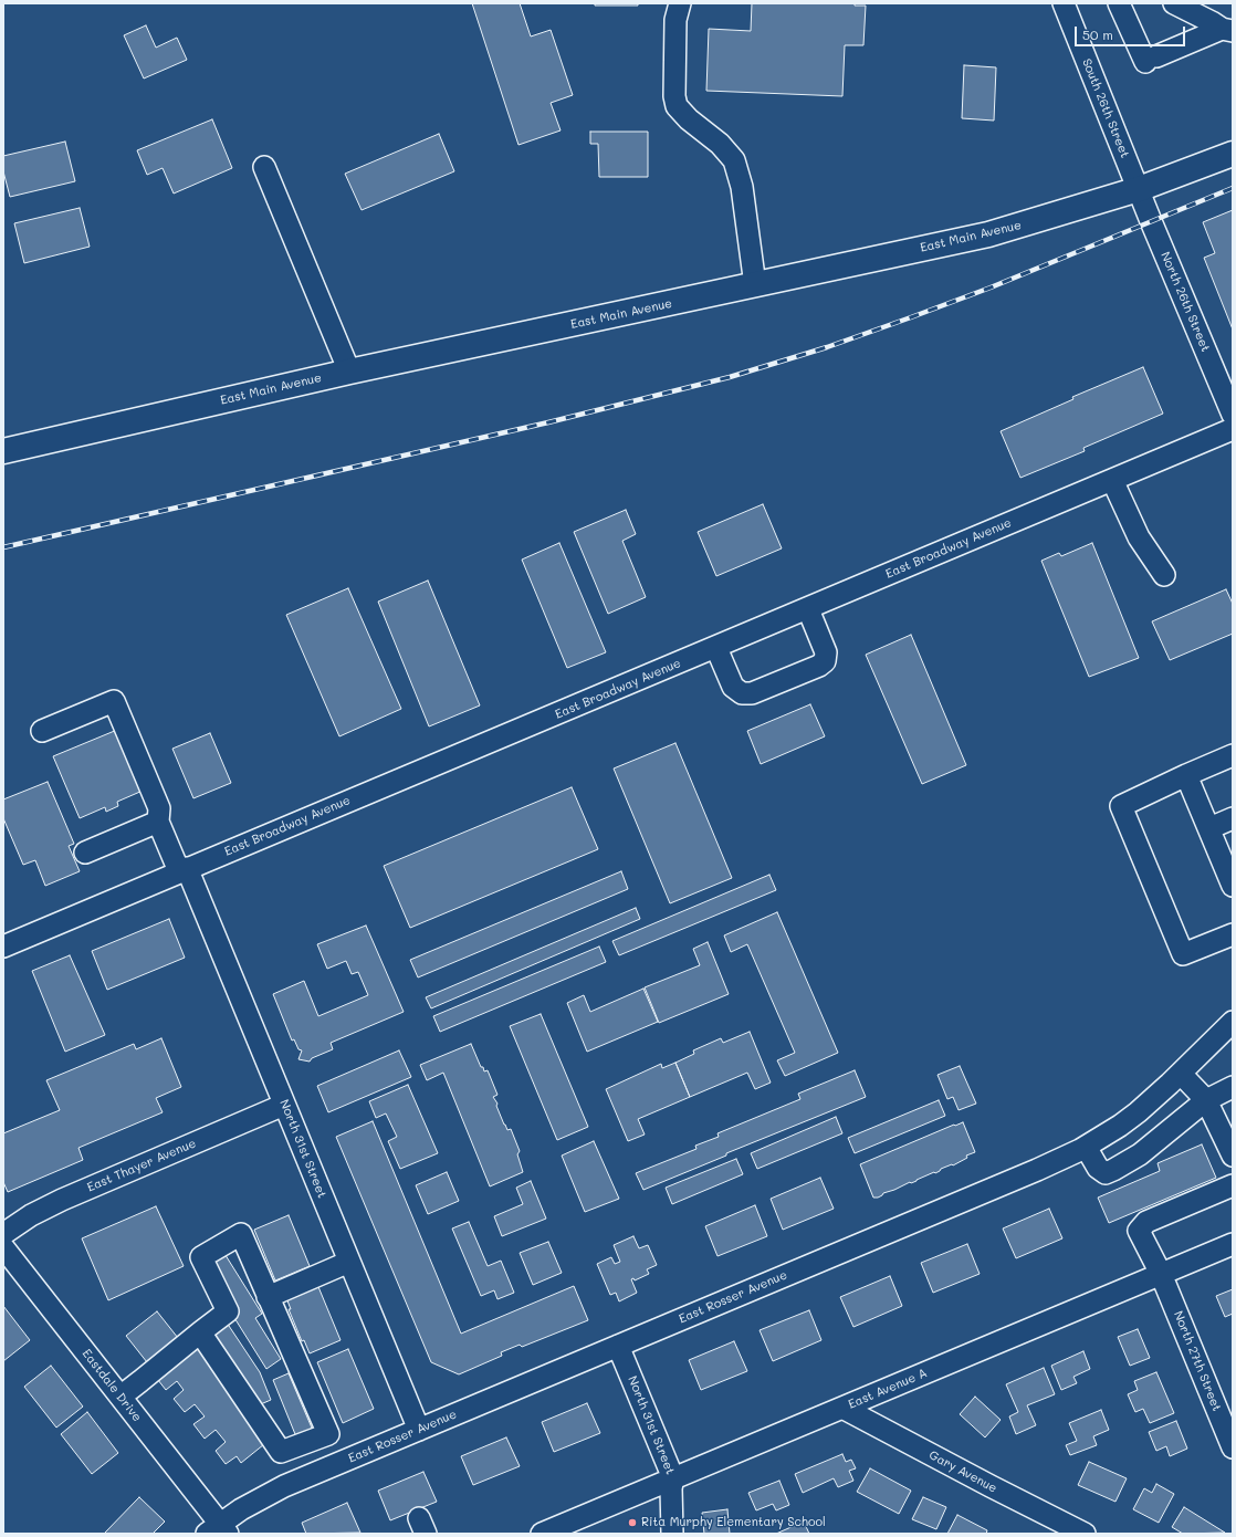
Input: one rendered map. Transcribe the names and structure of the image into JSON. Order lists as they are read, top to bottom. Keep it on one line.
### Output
{"streets":{"main road":["East Main Avenue"],"street":["South 26th Street","North 26th Street","East Broadway Avenue","North 31st Street","East Thayer Avenue","East Rosser Avenue","North 27th Street","Eastdale Drive","East Avenue A","Gary Avenue"]},"crossings":[["South 26th Street","East Main Avenue"],["South 26th Street","North 26th Street"],["East Main Avenue","North 26th Street"],["East Broadway Avenue","North 31st Street"],["North 31st Street","East Thayer Avenue"],["North 31st Street","East Rosser Avenue"],["North 31st Street","East Avenue A"],["East Rosser Avenue","Eastdale Drive"],["North 27th Street","East Avenue A"],["East Avenue A","Gary Avenue"]],"places":["Rita Murphy Elementary School"],"scale_bar":"50 m"}
